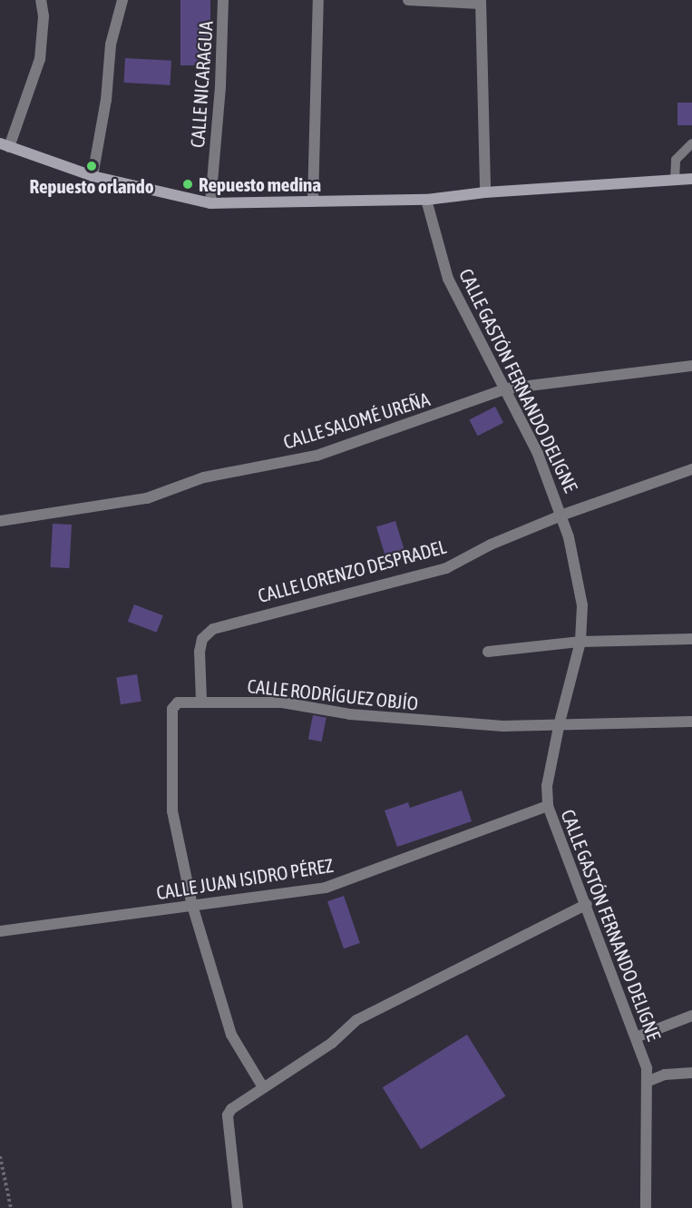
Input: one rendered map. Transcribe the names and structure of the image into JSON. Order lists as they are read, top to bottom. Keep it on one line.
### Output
{"streets":{"street":["CALLE NICARAGUA","CALLE GASTÓN FERNANDO DELIGNE","CALLE SALOMÉ UREÑA","CALLE LORENZO DESPRADEL","CALLE RODRÍGUEZ OBJÍO","CALLE JUAN ISIDRO PÉREZ"]},"crossings":[["CALLE GASTÓN FERNANDO DELIGNE","CALLE SALOMÉ UREÑA"],["CALLE GASTÓN FERNANDO DELIGNE","CALLE LORENZO DESPRADEL"],["CALLE GASTÓN FERNANDO DELIGNE","CALLE RODRÍGUEZ OBJÍO"],["CALLE GASTÓN FERNANDO DELIGNE","CALLE JUAN ISIDRO PÉREZ"],["CALLE LORENZO DESPRADEL","CALLE RODRÍGUEZ OBJÍO"],["CALLE RODRÍGUEZ OBJÍO","CALLE JUAN ISIDRO PÉREZ"]],"places":["Repuesto orlando","Repuesto medina"]}
